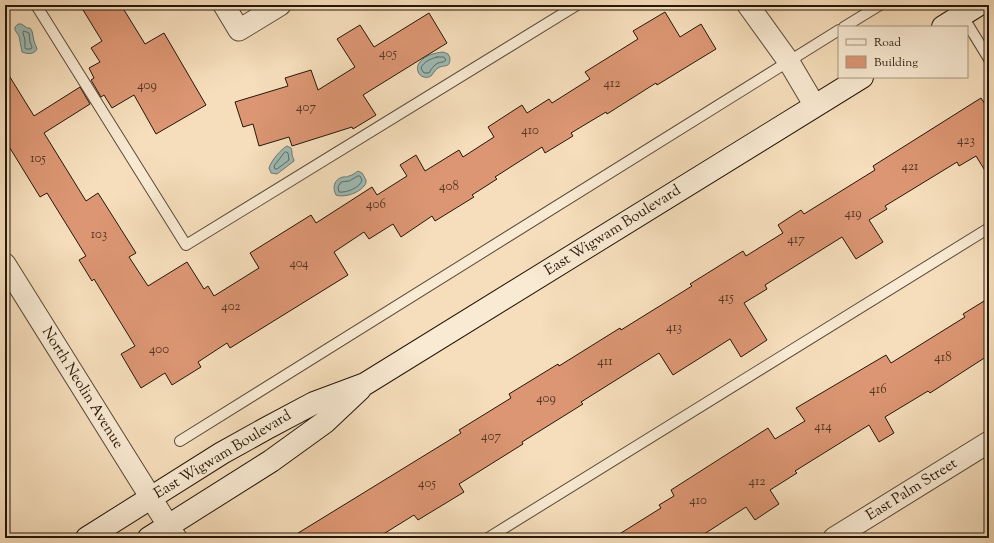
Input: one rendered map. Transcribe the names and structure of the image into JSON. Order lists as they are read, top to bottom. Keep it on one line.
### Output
{"streets":{"street":["East Wigwam Boulevard","North Neolin Avenue","East Palm Street"]},"crossings":[["East Wigwam Boulevard","North Neolin Avenue"]],"house_numbers":["405","412","409","407","410","423","105","421","408","406","419","103","417","404","415","402","413","400","418","411","416","409","414","407","412","405","410"],"legend":["Road","Building"]}
